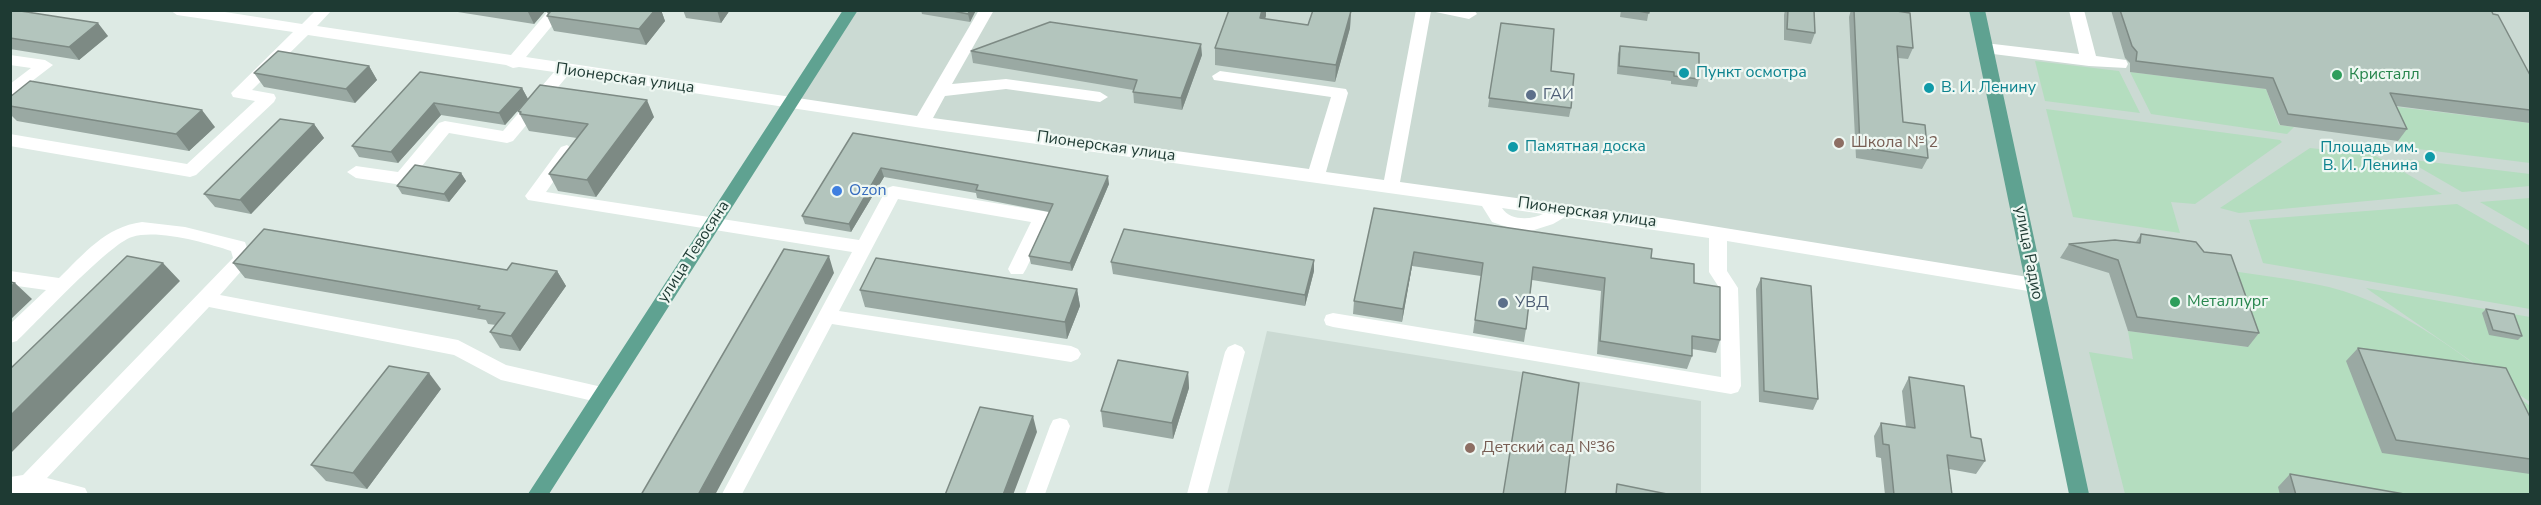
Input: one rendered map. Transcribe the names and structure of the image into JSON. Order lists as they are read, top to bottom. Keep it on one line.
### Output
{"streets":{"main road":["улица Тевосяна","улица Радио"],"street":["Пионерская улица"]},"crossings":[["Пионерская улица","улица Тевосяна"],["Пионерская улица","улица Радио"]],"places":["Пункт осмотра","Кристалл","В. И. Ленину","ГАИ","Школа № 2","Памятная доска","Площадь им. В. И. Ленина","Ozon","Металлург","УВД","Детский сад №36"]}
